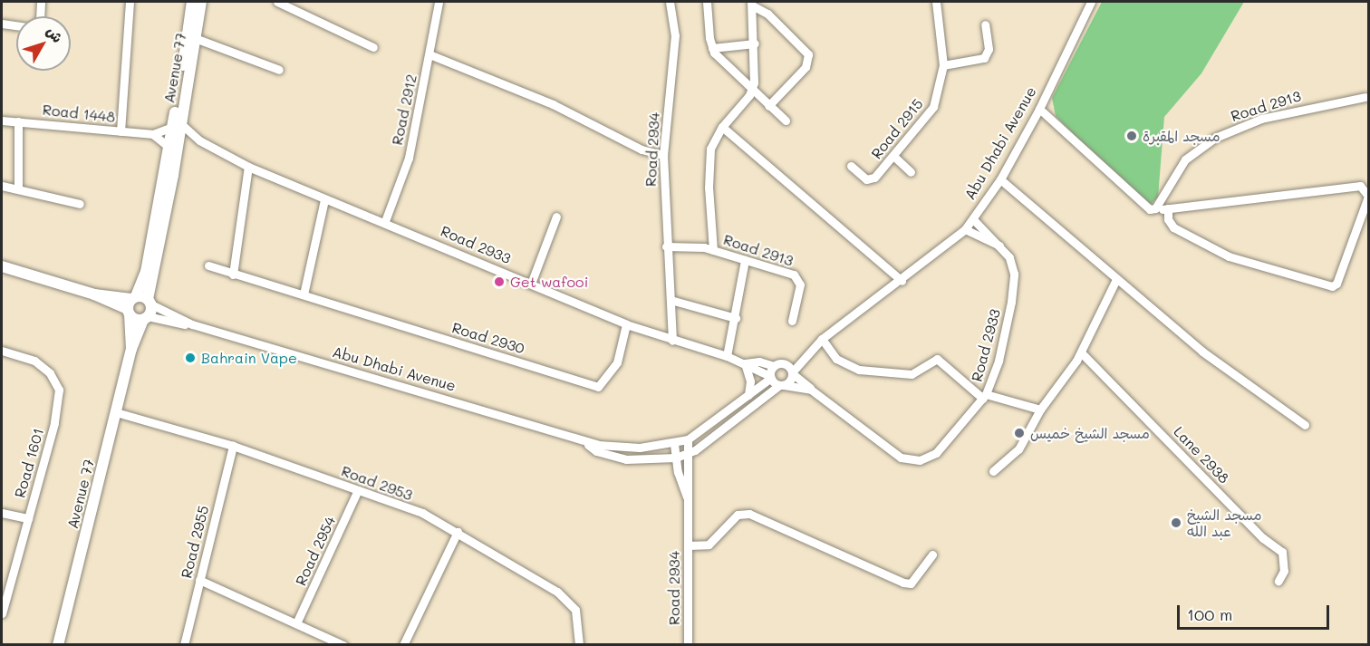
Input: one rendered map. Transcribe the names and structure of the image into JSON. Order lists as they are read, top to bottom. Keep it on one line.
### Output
{"streets":{"street":["Avenue 77","Road 2913","Road 2912","Road 1448","Road 2915","Abu Dhabi Avenue","Road 2934","Road 2933","Road 2930","Lane 2938","Road 1601","Road 2953","Road 2955","Road 2954"]},"crossings":[["Avenue 77","Road 1448"],["Avenue 77","Abu Dhabi Avenue"],["Avenue 77","Road 2933"],["Avenue 77","Road 2953"],["Road 2913","Road 2934"],["Road 2912","Road 2933"],["Road 1448","Road 2933"],["Abu Dhabi Avenue","Road 2934"],["Abu Dhabi Avenue","Road 2933"],["Road 2934","Road 2933"],["Road 2933","Road 2930"],["Road 2953","Road 2955"],["Road 2953","Road 2954"]],"places":["مسجد المقبرة","Get wafooi","Bahrain Vape","مسجد الشيخ خميس","مسجد الشيخ عبد الله"],"scale_bar":"100 m","north":"top right"}
